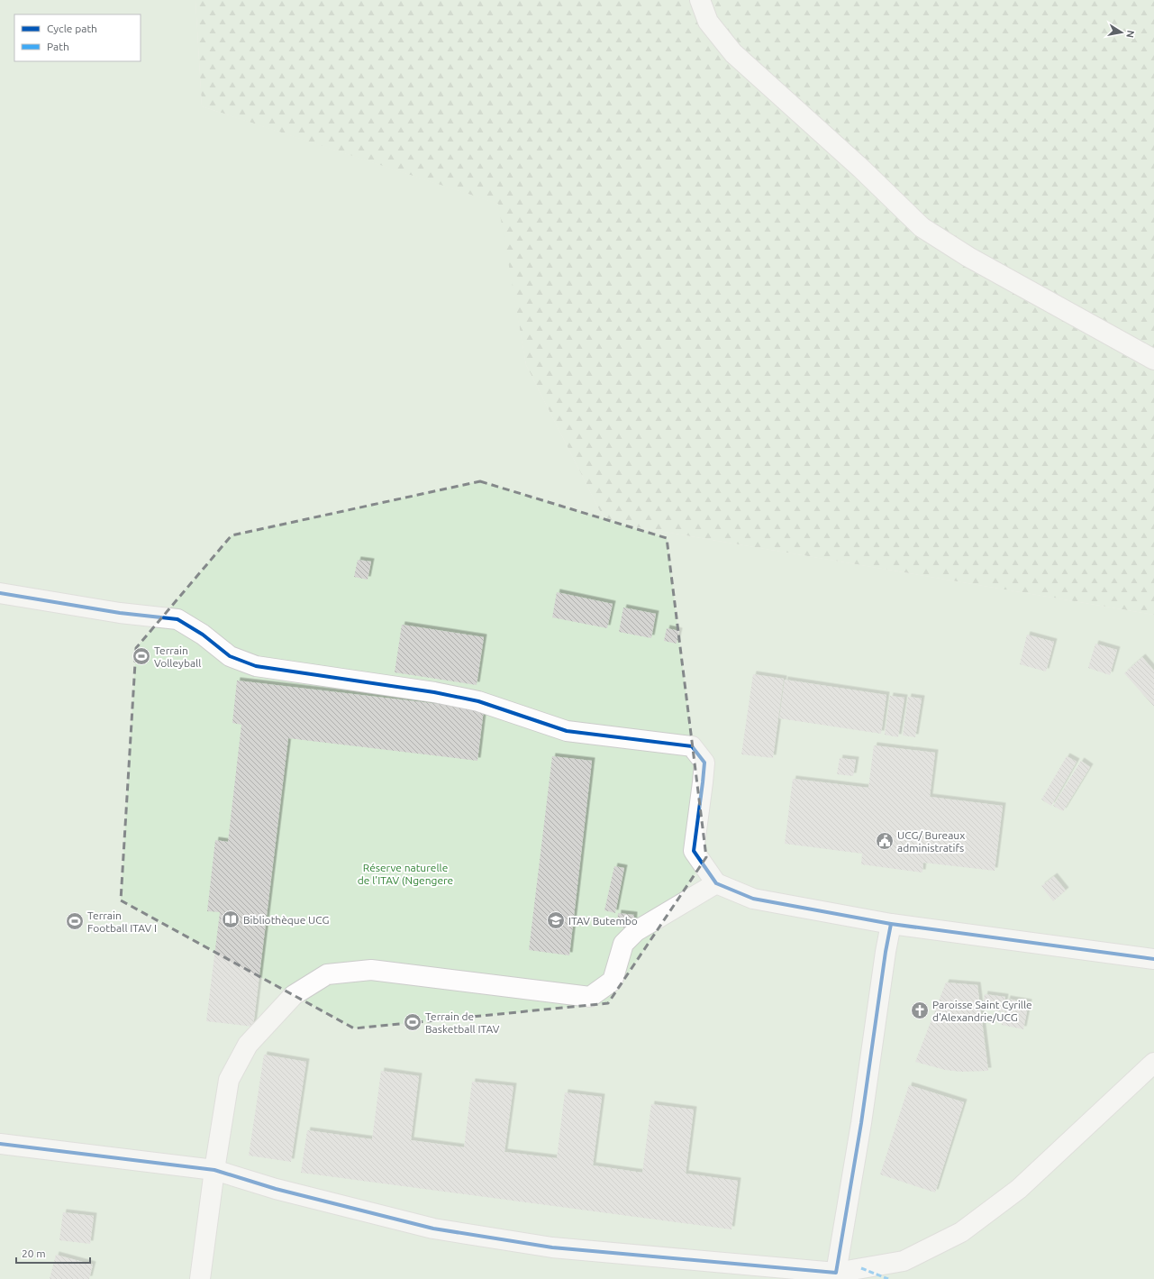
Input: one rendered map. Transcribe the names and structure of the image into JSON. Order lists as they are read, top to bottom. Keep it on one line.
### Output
{"parks":["Réserve naturelle de l'ITAV (Ngengere"],"places":{"sports":["Terrain Volleyball","Terrain Football ITAV I","Terrain de Basketball ITAV"],"public building":["UCG/ Bureaux administratifs"],"library":["Bibliothèque UCG"],"school or university":["ITAV Butembo"],"church":["Paroisse Saint Cyrille d'Alexandrie/UCG"]},"legend":["Cycle path","Path"],"scale_bar":"20 m","north":"right"}
